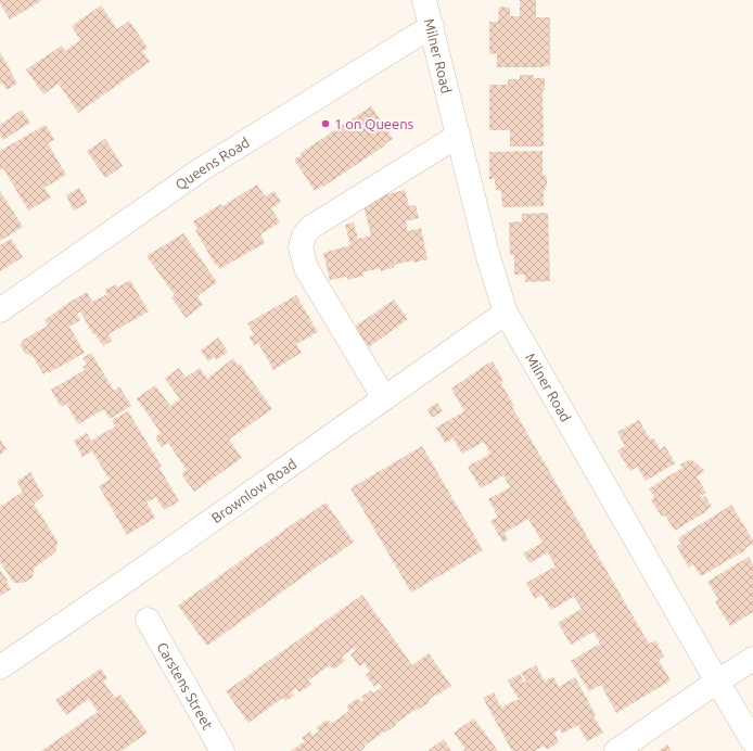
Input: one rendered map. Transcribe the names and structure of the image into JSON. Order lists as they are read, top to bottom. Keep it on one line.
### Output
{"streets":{"street":["Milner Road","Queens Road","Brownlow Road","Carstens Street"]},"crossings":[["Milner Road","Queens Road"],["Milner Road","Brownlow Road"]],"places":["1 on Queens"]}
